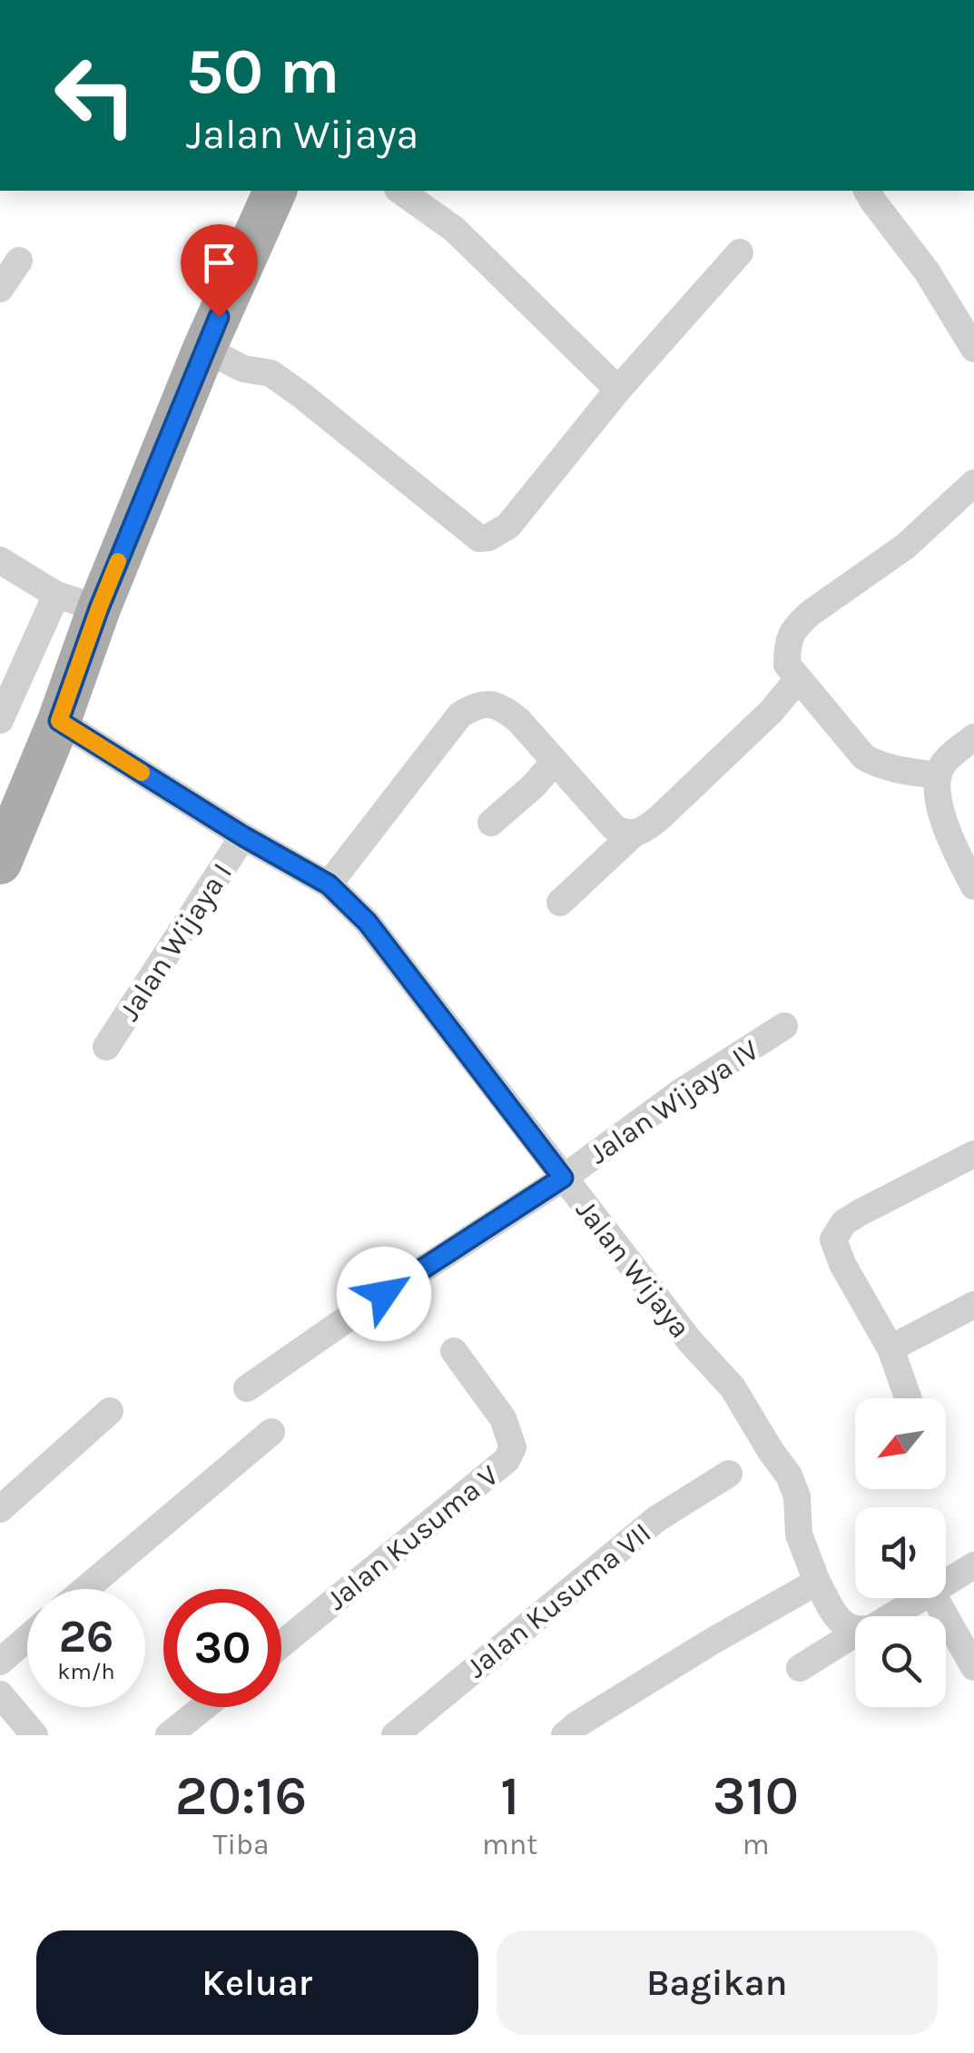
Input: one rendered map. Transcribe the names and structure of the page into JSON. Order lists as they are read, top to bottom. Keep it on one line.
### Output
{"streets":{"street":["Jalan Wijaya I","Jalan Wijaya IV","Jalan Wijaya","Jalan Kusuma V","Jalan Kusuma VII"]},"crossings":[["Jalan Wijaya I","Jalan Wijaya"],["Jalan Wijaya IV","Jalan Wijaya"]],"north":"bottom left","page":{"turn":["50 m","Jalan Wijaya"],"speed":"26 km/h","limit":"30","eta":["20:16","Tiba","1","mnt","310","m"],"buttons":["Keluar","Bagikan"]}}
